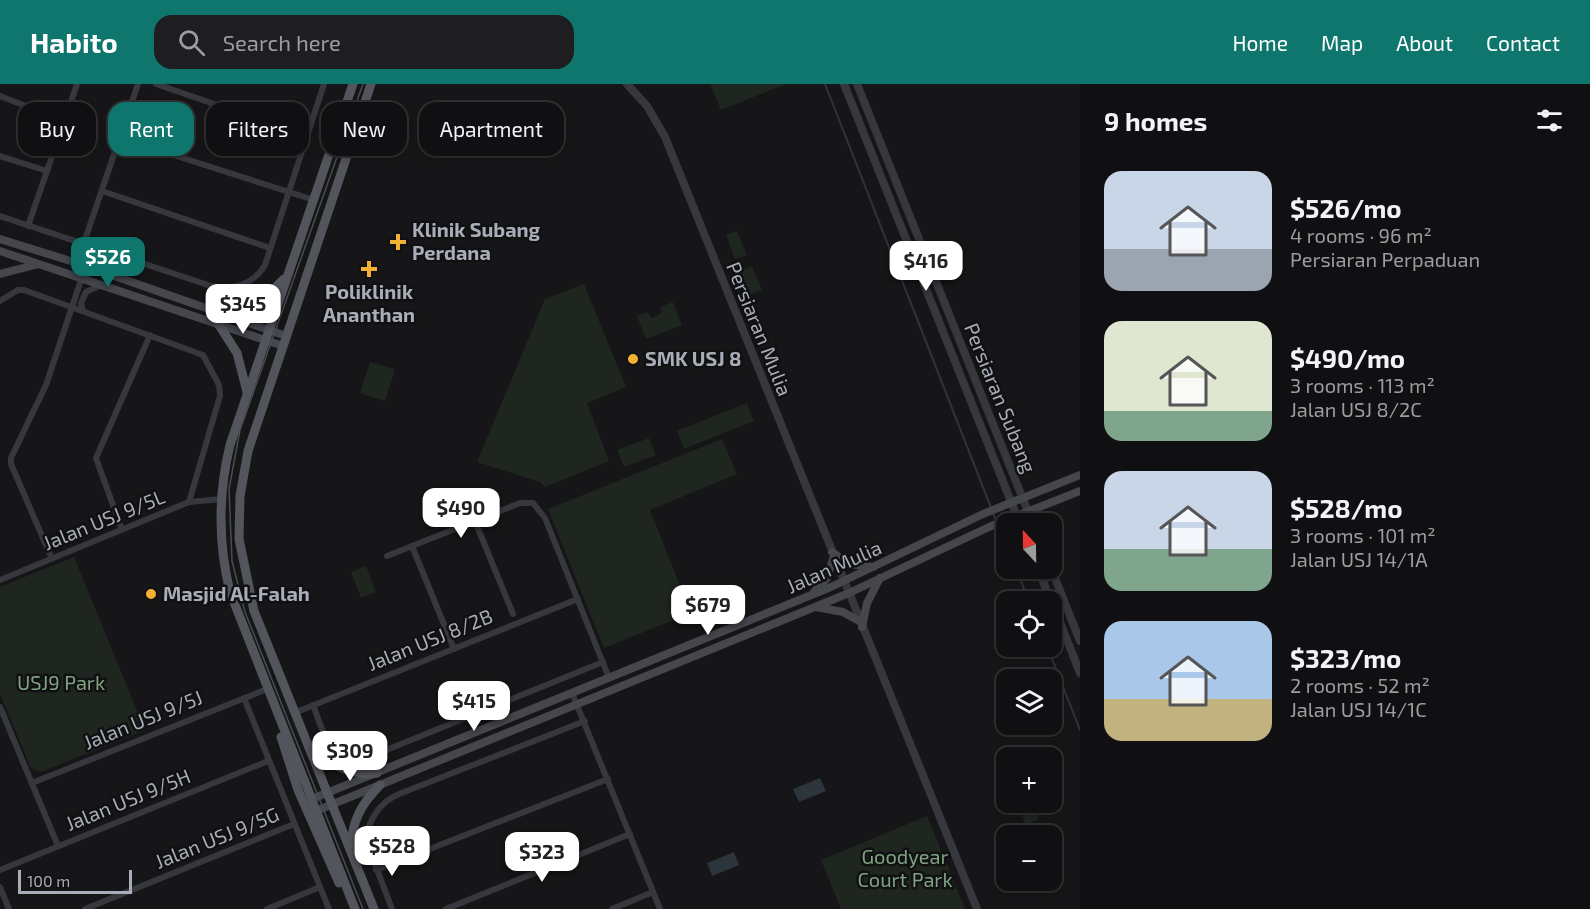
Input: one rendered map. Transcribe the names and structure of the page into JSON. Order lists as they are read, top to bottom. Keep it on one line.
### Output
{"streets":{"main road":["Jalan Mulia"],"street":["Persiaran Mulia","Persiaran Subang","Jalan USJ 9/5L","Jalan USJ 8/2B","Jalan USJ 9/5J","Jalan USJ 9/5H","Jalan USJ 9/5G"]},"crossings":[["Persiaran Mulia","Jalan Mulia"],["Persiaran Subang","Jalan Mulia"]],"parks":["USJ9 Park","Goodyear Court Park"],"places":{"health":["Klinik Subang Perdana","Poliklinik Ananthan"],"other":["SMK USJ 8","Masjid Al-Falah"]},"scale_bar":"100 m","north":"top","page":{"header":"Habito","search":"Search here","nav":["Home","Map","About","Contact"],"heading":"9 homes","chip":["Buy","Rent","Filters","New","Apartment"],"list":[{"name":"$526/mo","note":"4 rooms · 96 m² · Persiaran Perpaduan"},{"name":"$490/mo","note":"3 rooms · 113 m² · Jalan USJ 8/2C"},{"name":"$528/mo","note":"3 rooms · 101 m² · Jalan USJ 14/1A"},{"name":"$323/mo","note":"2 rooms · 52 m² · Jalan USJ 14/1C"}],"price":["$526","$416","$345","$490","$679","$415","$309","$528","$323"],"map_buttons":["+","−"],"scale":"100 m"}}
